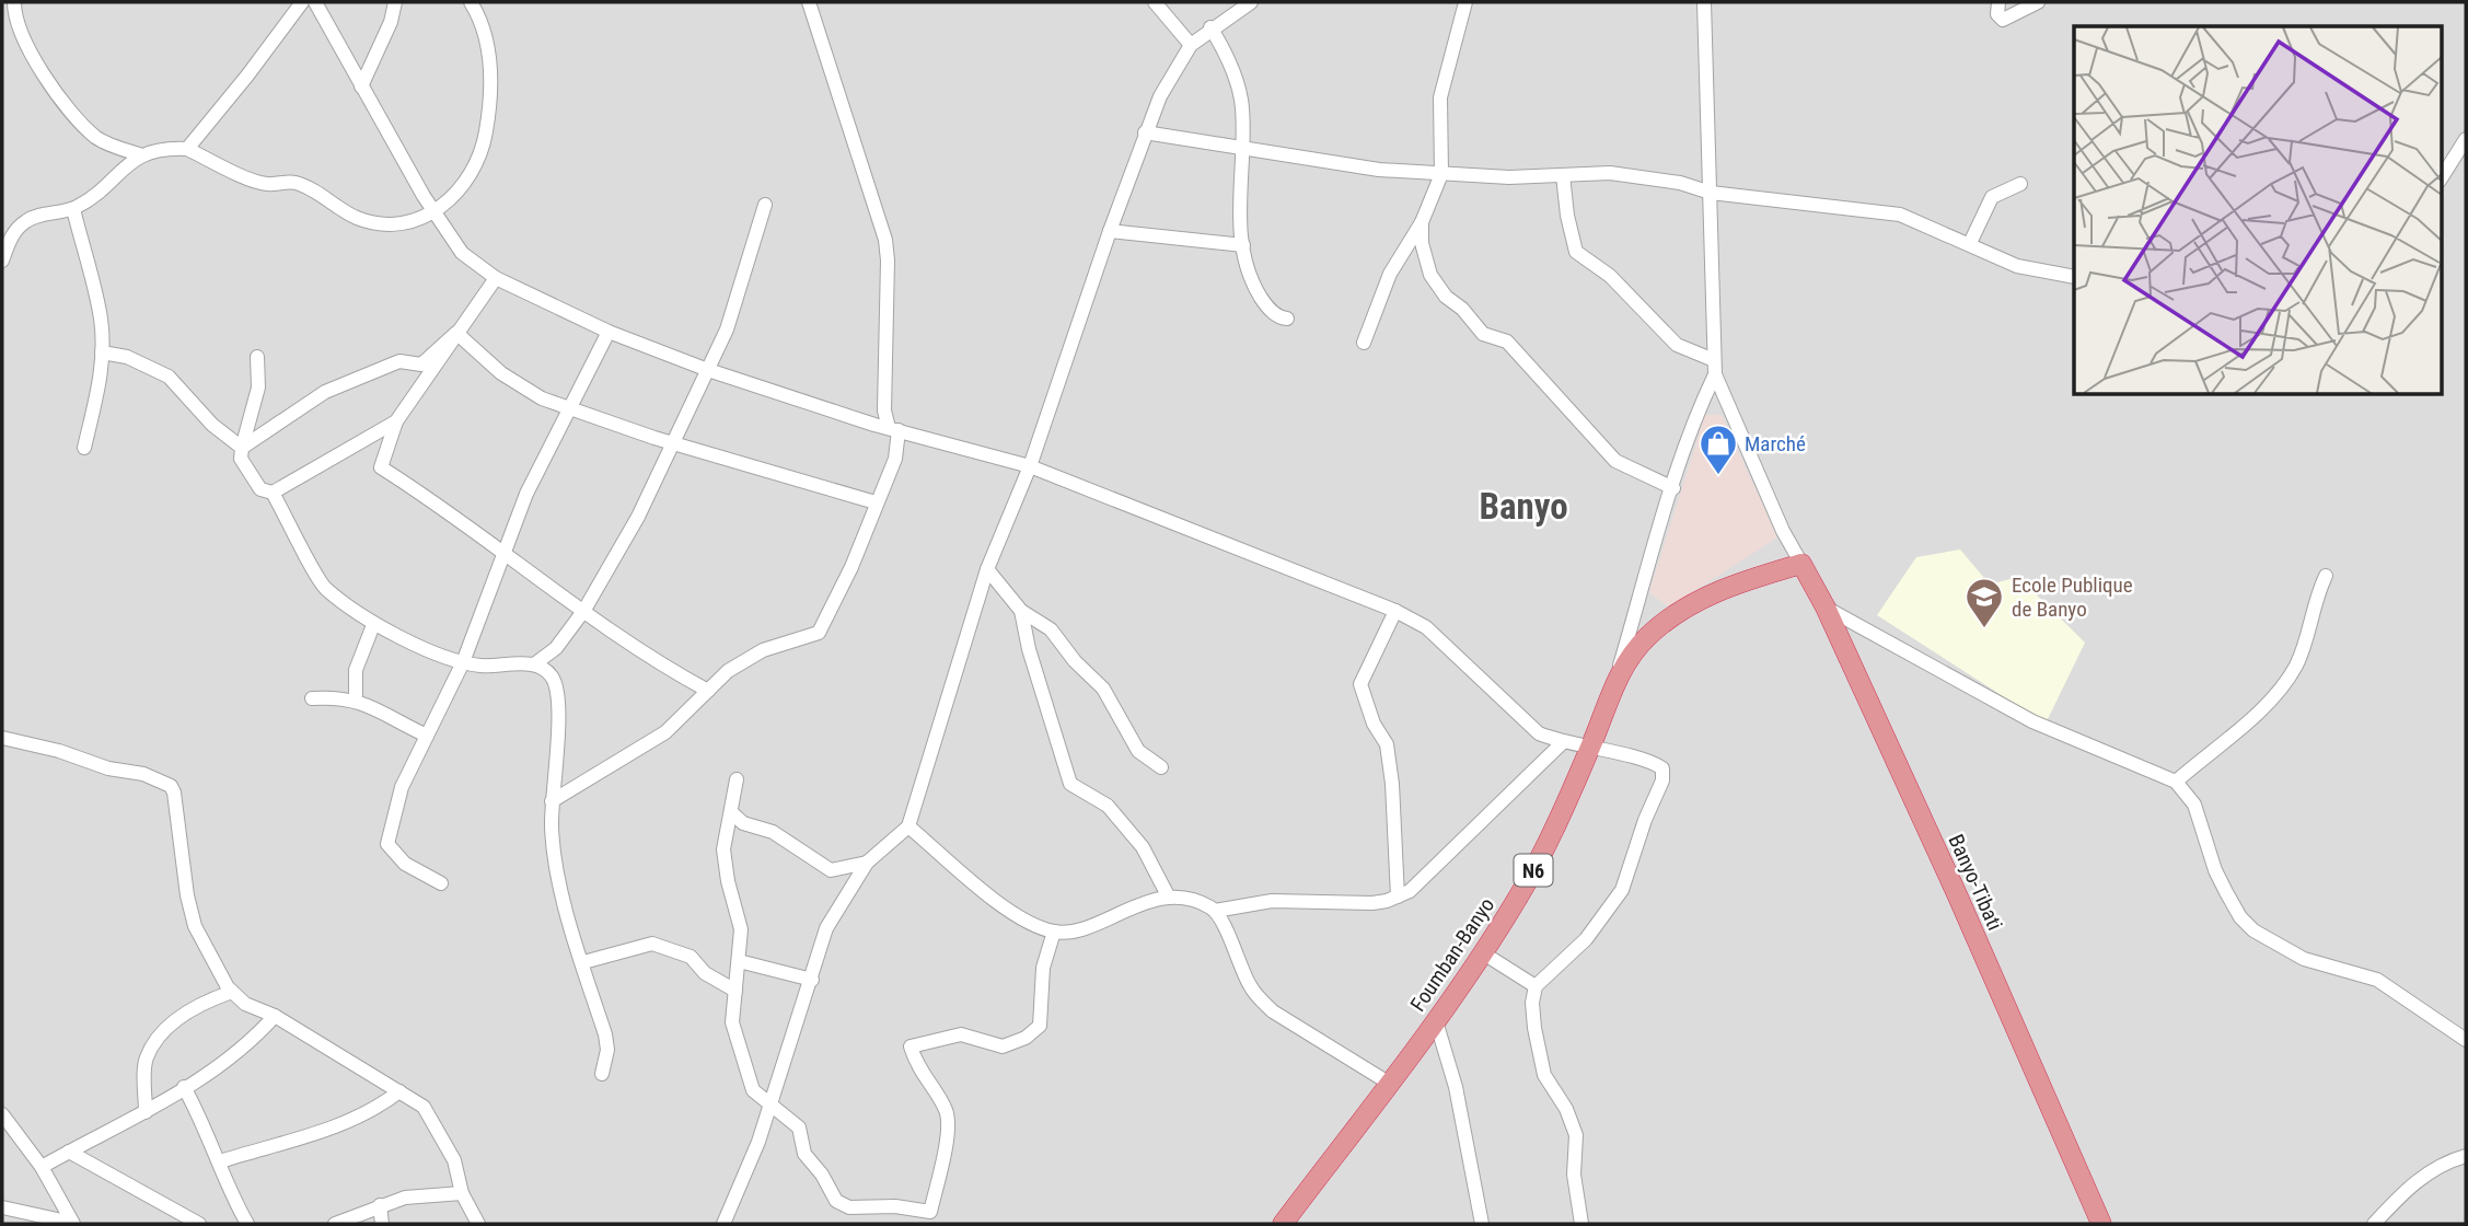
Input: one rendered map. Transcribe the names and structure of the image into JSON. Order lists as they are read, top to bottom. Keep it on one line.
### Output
{"streets":{"highway":["N6","Banyo-Tibati","Foumban-Banyo"]},"crossings":[["Banyo-Tibati","Foumban-Banyo"]],"districts":["Banyo"],"places":{"shop":["Marché"],"school or university":["Ecole Publique de Banyo"]}}
